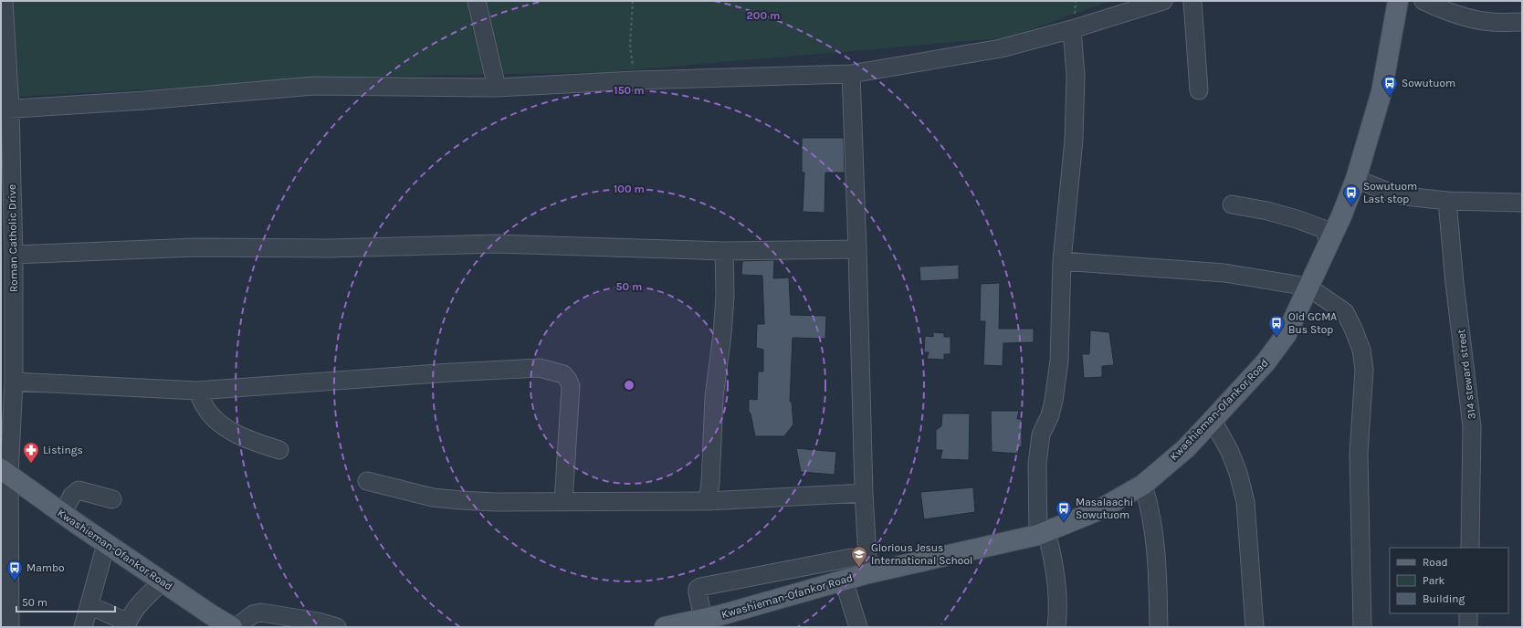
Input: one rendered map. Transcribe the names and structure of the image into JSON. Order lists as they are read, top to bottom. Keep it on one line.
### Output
{"streets":{"main road":["Kwashieman-Ofankor Road"],"street":["Roman Catholic Drive","314 steward street"]},"crossings":[["Roman Catholic Drive","Kwashieman-Ofankor Road"]],"places":{"bus stop":["Sowutuom","Sowutuom Last stop","Old GCMA Bus Stop","Masalaachi Sowutuom","Mambo"],"pharmacy":["Listings"],"school or university":["Glorious Jesus International School"]},"legend":["Road","Park","Building"],"scale_bar":"50 m","rings":["200 m","150 m","100 m","50 m"]}
